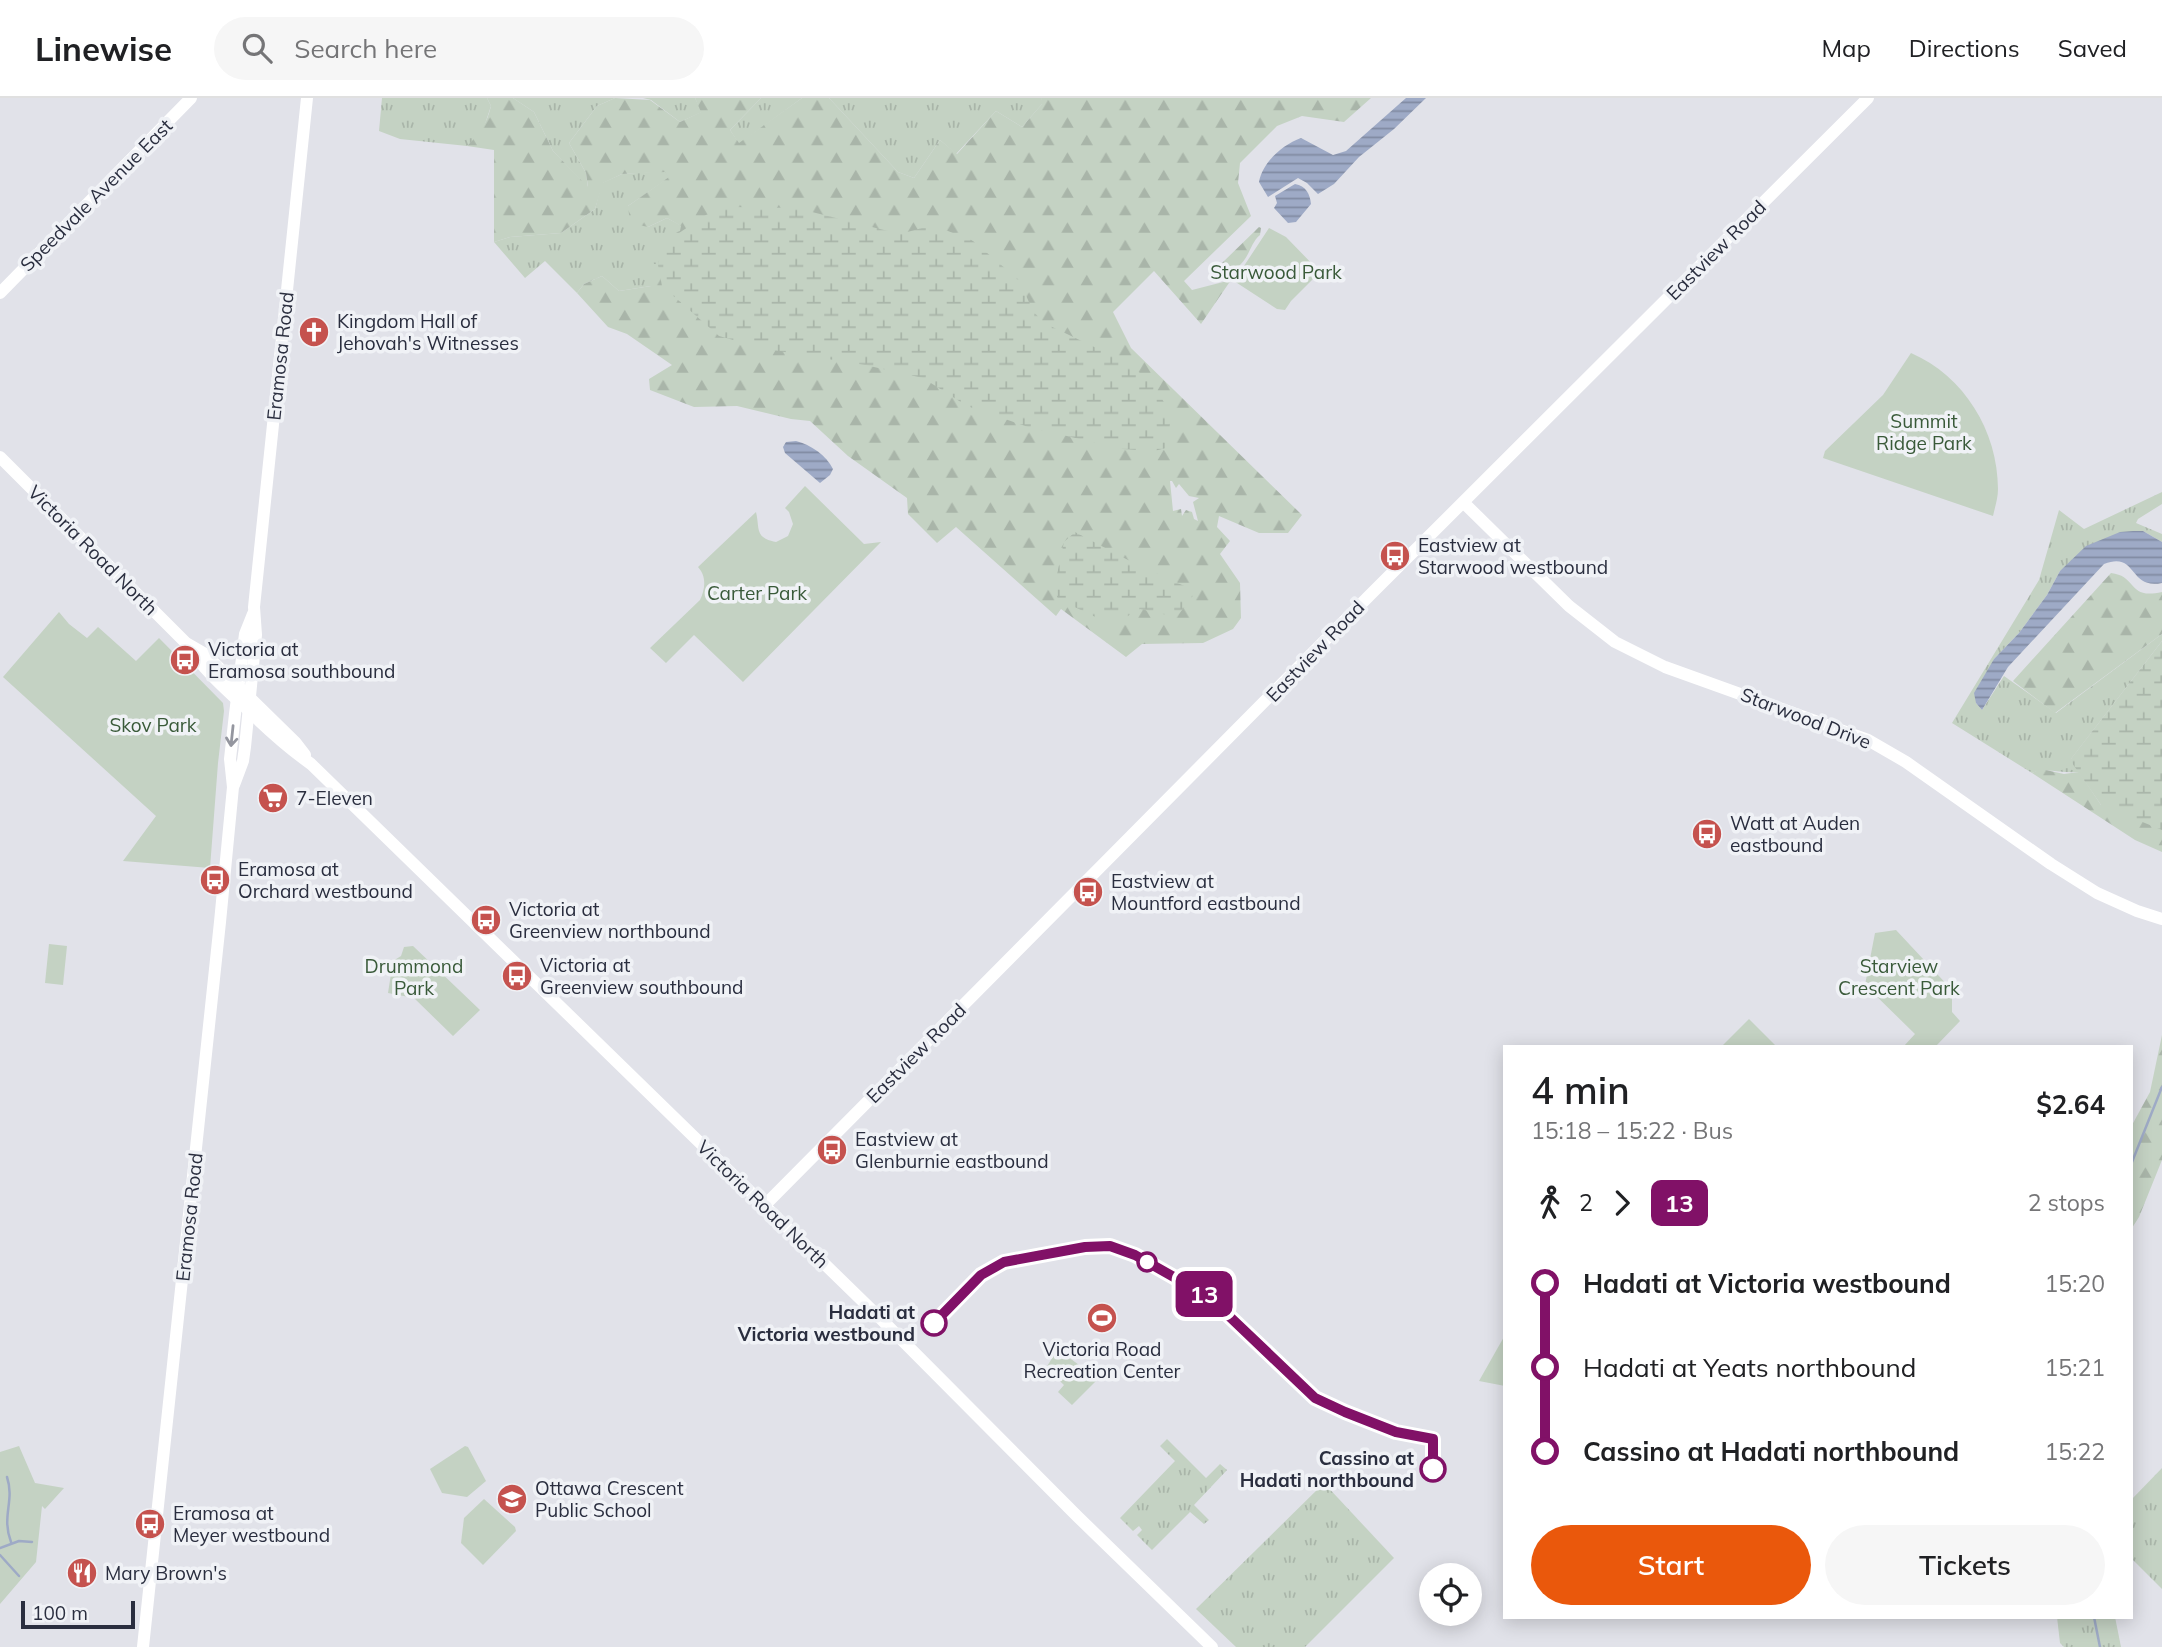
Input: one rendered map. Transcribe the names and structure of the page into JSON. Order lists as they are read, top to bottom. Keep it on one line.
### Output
{"streets":{"main road":["Speedvale Avenue East","Eastview Road","Eramosa Road","Victoria Road North","Starwood Drive"]},"crossings":[["Eastview Road","Victoria Road North"],["Eastview Road","Starwood Drive"],["Eramosa Road","Victoria Road North"]],"parks":["Starwood Park","Summit Ridge Park","Carter Park","Skov Park","Drummond Park","Starview Crescent Park"],"places":{"church":["Kingdom Hall of Jehovah's Witnesses"],"bus stop":["Eastview at Starwood westbound","Victoria at Eramosa southbound","Watt at Auden eastbound","Eramosa at Orchard westbound","Eastview at Mountford eastbound","Victoria at Greenview northbound","Victoria at Greenview southbound","Eastview at Glenburnie eastbound","Eramosa at Meyer westbound"],"supermarket":["7-Eleven"],"sports":["Victoria Road Recreation Center"],"other":["Hadati at Victoria westbound","Cassino at Hadati northbound"],"school or university":["Ottawa Crescent Public School"],"restaurant":["Mary Brown's"]},"lines":["bus line 13"],"scale_bar":"100 m","page":{"header":"Linewise","search":"Search here","nav":["Map","Directions","Saved"],"on_map":"13","heading":["4 min","15:18 – 15:22 · Bus","$2.64"],"legs":["2","13","2 stops"],"list":[{"name":"Hadati at Victoria westbound","value":"15:20"},{"name":"Hadati at Yeats northbound","value":"15:21"},{"name":"Cassino at Hadati northbound","value":"15:22"}],"buttons":["Start","Tickets"],"scale":"100 m"}}
